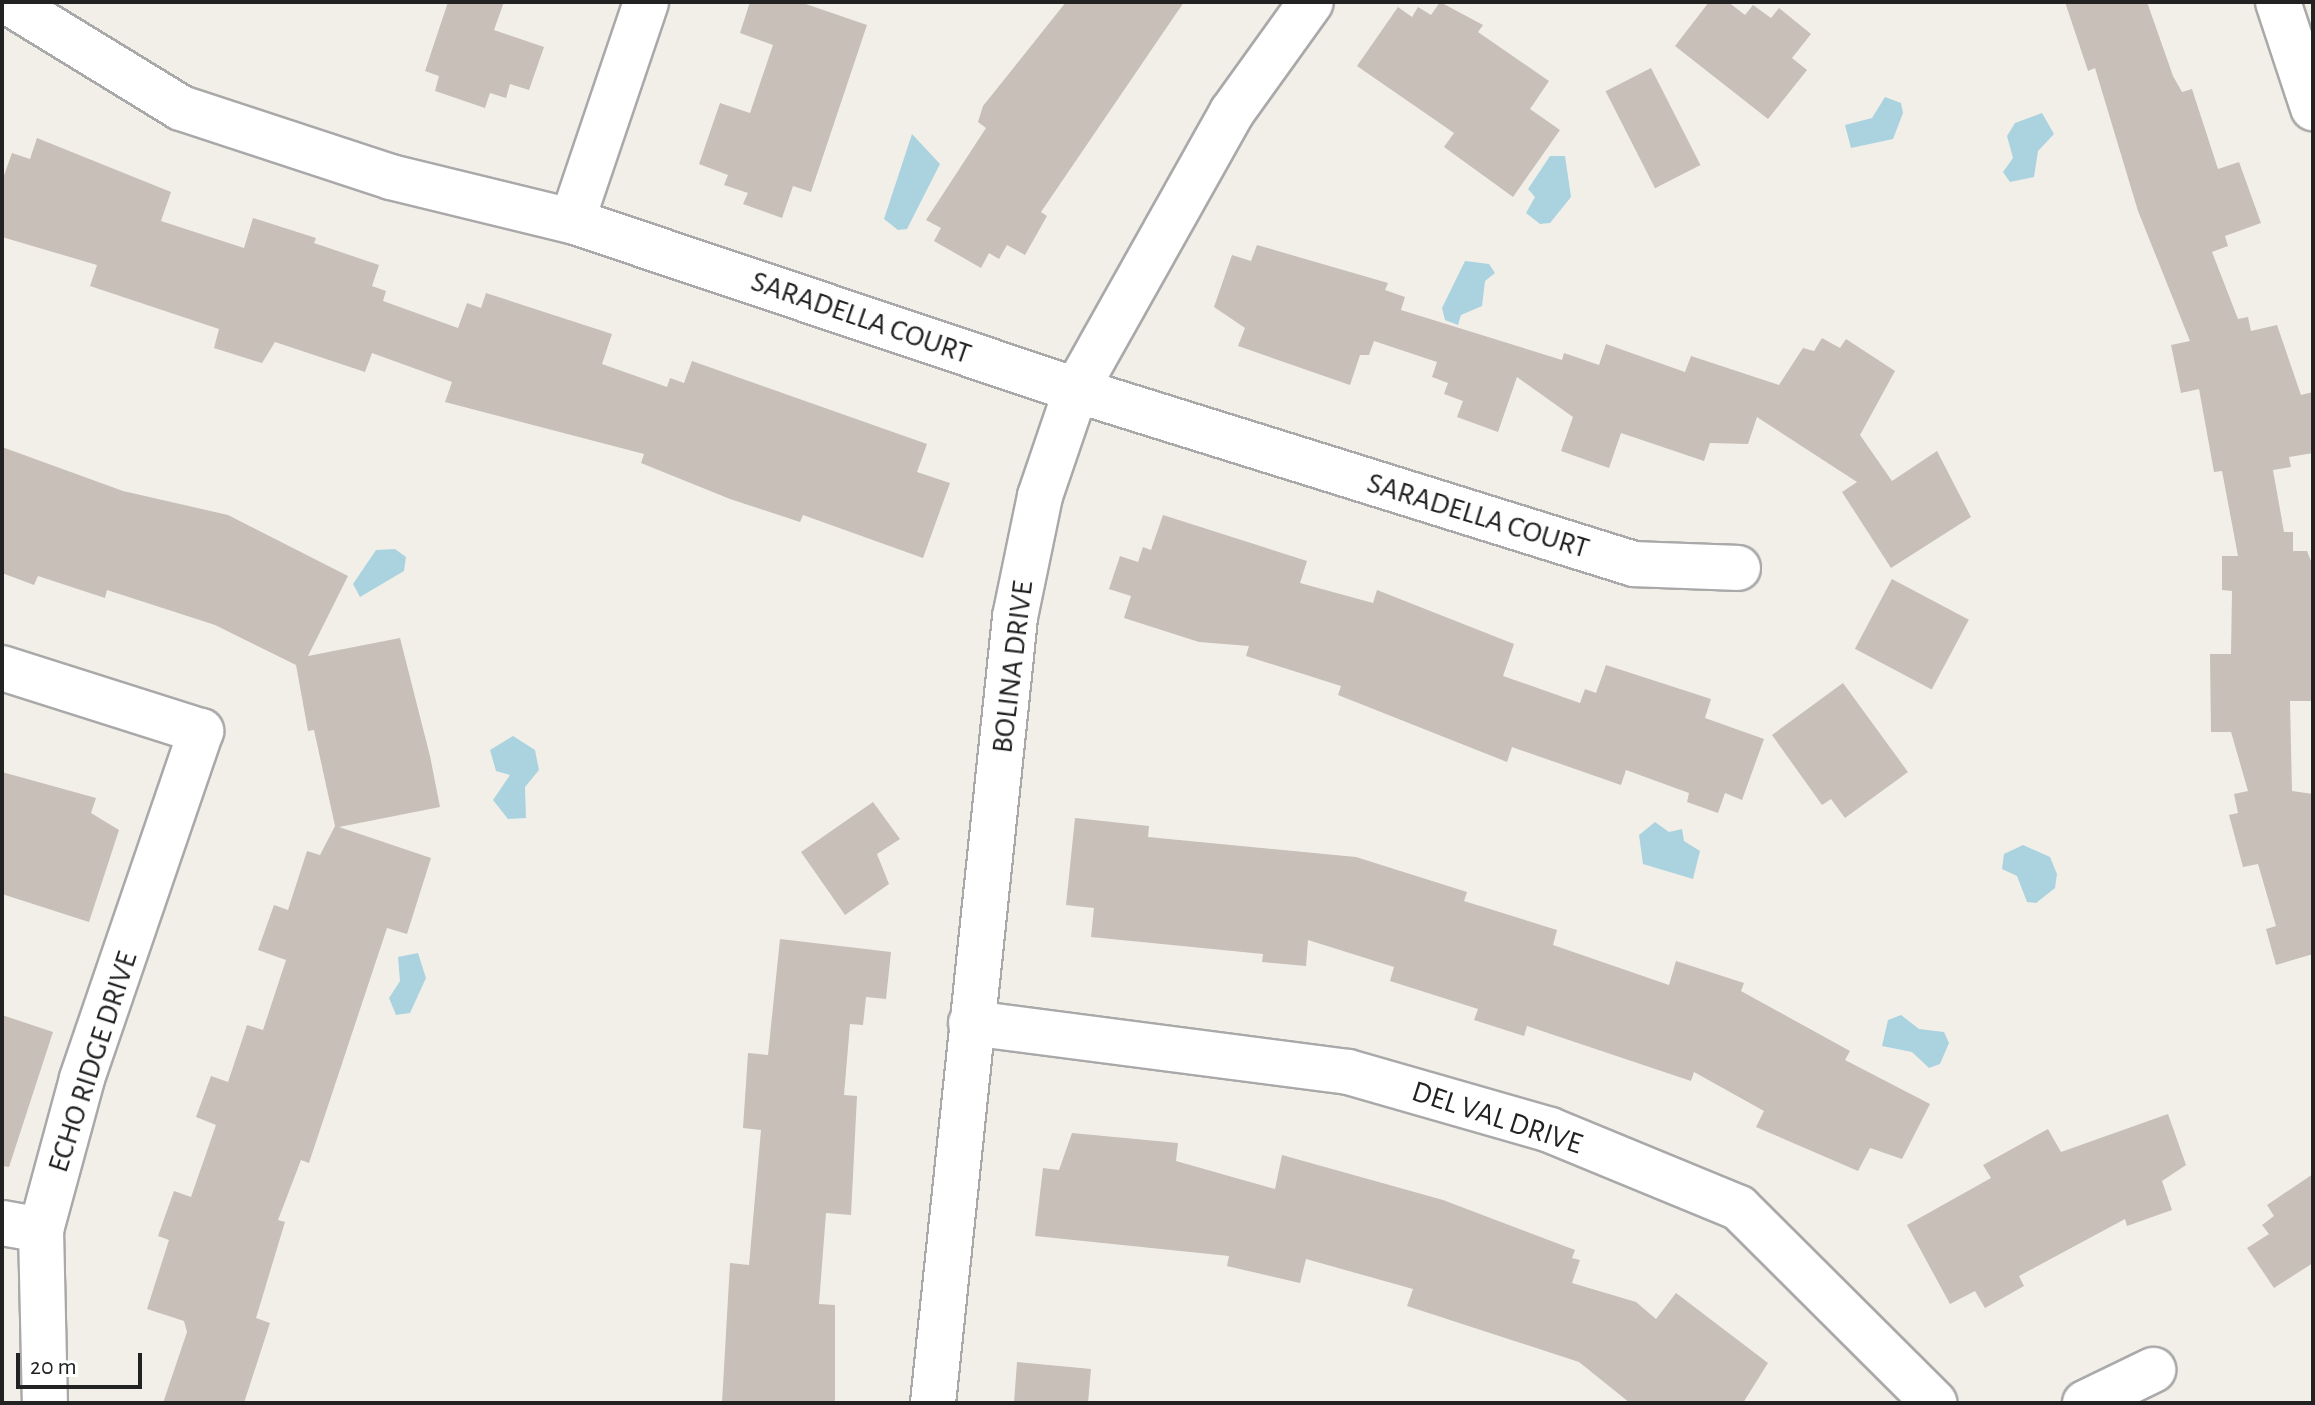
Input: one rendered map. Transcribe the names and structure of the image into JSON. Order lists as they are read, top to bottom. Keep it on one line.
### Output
{"streets":{"street":["SARADELLA COURT","BOLINA DRIVE","ECHO RIDGE DRIVE","DEL VAL DRIVE"]},"crossings":[["SARADELLA COURT","BOLINA DRIVE"],["BOLINA DRIVE","DEL VAL DRIVE"]],"scale_bar":"20 m"}
